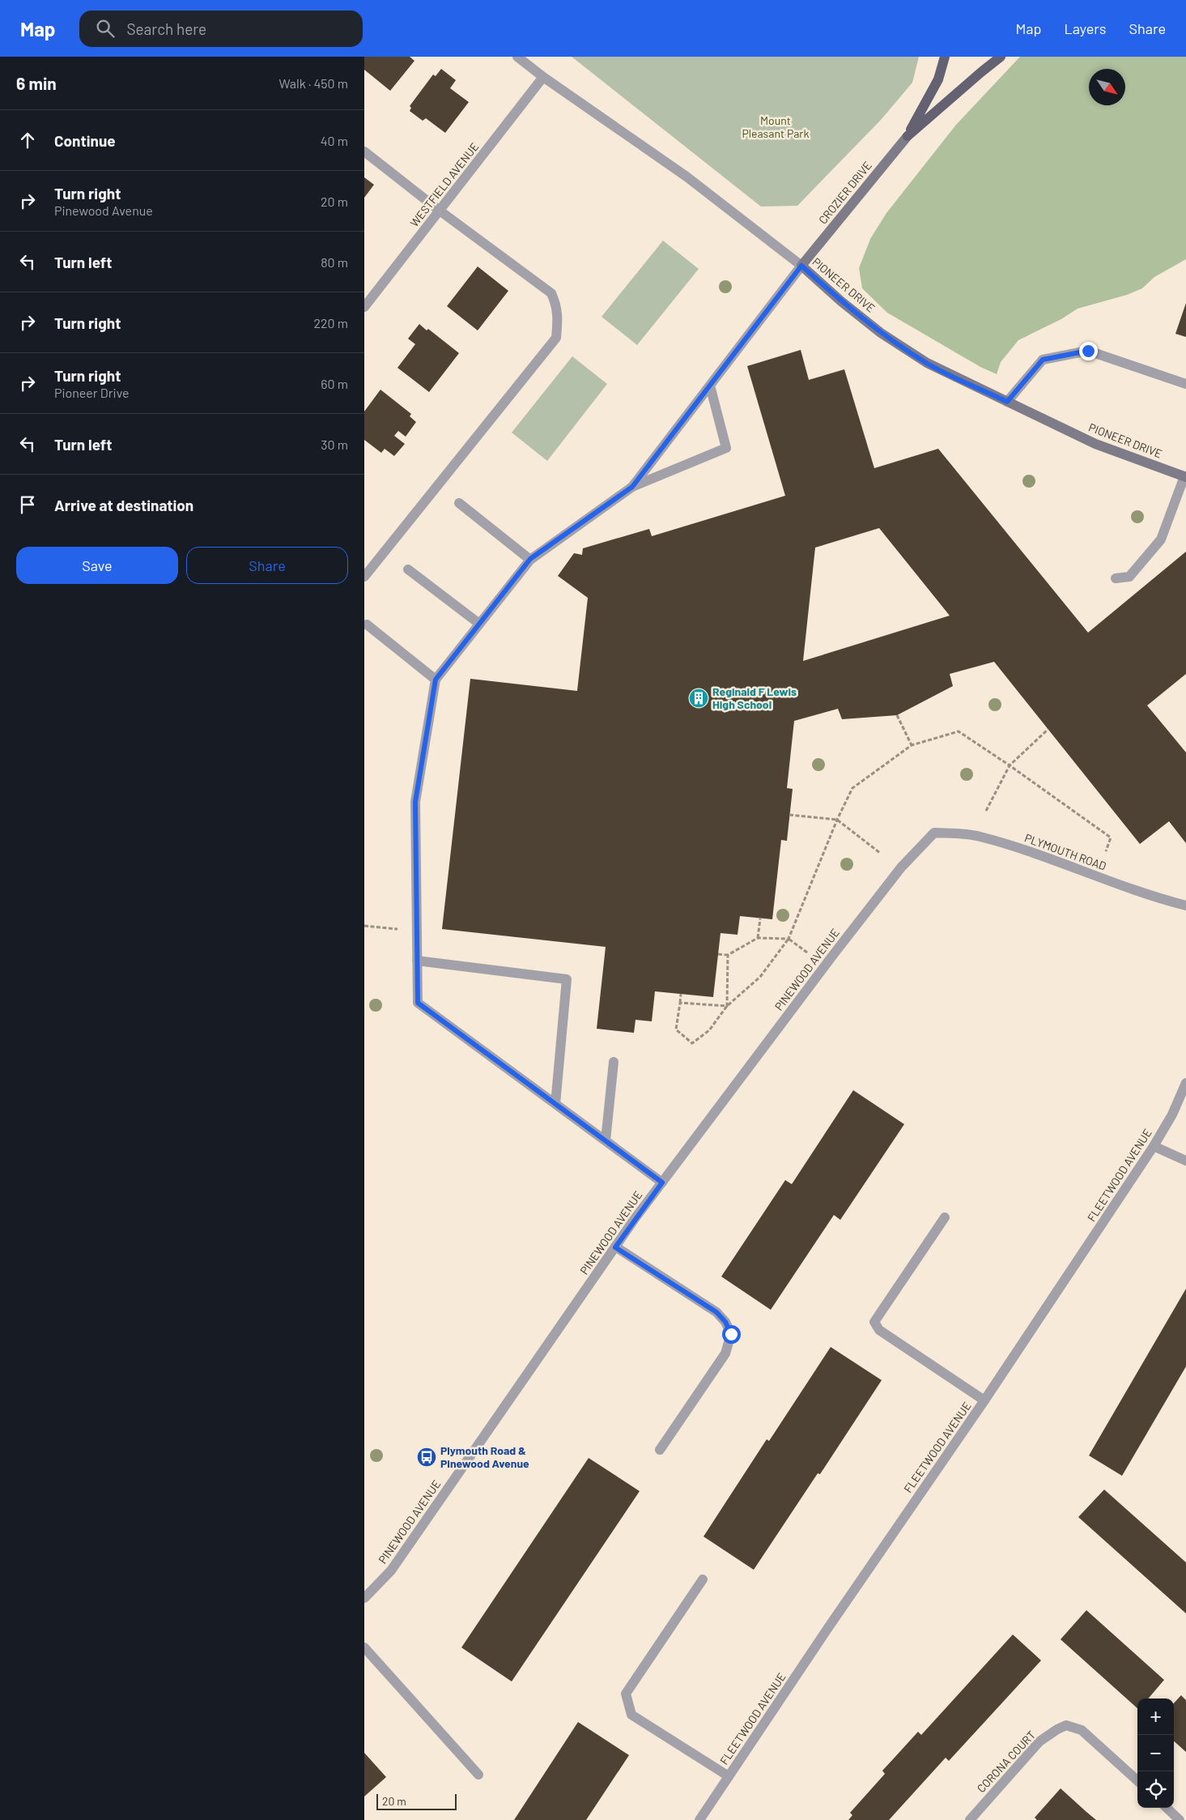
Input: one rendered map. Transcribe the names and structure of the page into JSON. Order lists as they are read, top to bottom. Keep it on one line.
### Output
{"streets":{"street":["WESTFIELD AVENUE","CROZIER DRIVE","PIONEER DRIVE","PLYMOUTH ROAD","PINEWOOD AVENUE","FLEETWOOD AVENUE","CORONA COURT"]},"crossings":[["WESTFIELD AVENUE","PIONEER DRIVE"],["CROZIER DRIVE","PIONEER DRIVE"],["PLYMOUTH ROAD","PINEWOOD AVENUE"]],"parks":["Mount Pleasant Park"],"places":{"building":["Reginald F Lewis High School"],"bus stop":["Plymouth Road & Pinewood Avenue"]},"scale_bar":"20 m","north":"bottom right","page":{"header":"Map","search":"Search here","nav":["Map","Layers","Share"],"heading":["6 min","Walk · 450 m"],"list":[["Continue","40 m"],["Turn right","Pinewood Avenue","20 m"],["Turn left","80 m"],["Turn right","220 m"],["Turn right","Pioneer Drive","60 m"],["Turn left","30 m"],"Arrive at destination"],"buttons":["Save","Share"],"map_buttons":["+","−"],"scale":"20 m"}}
